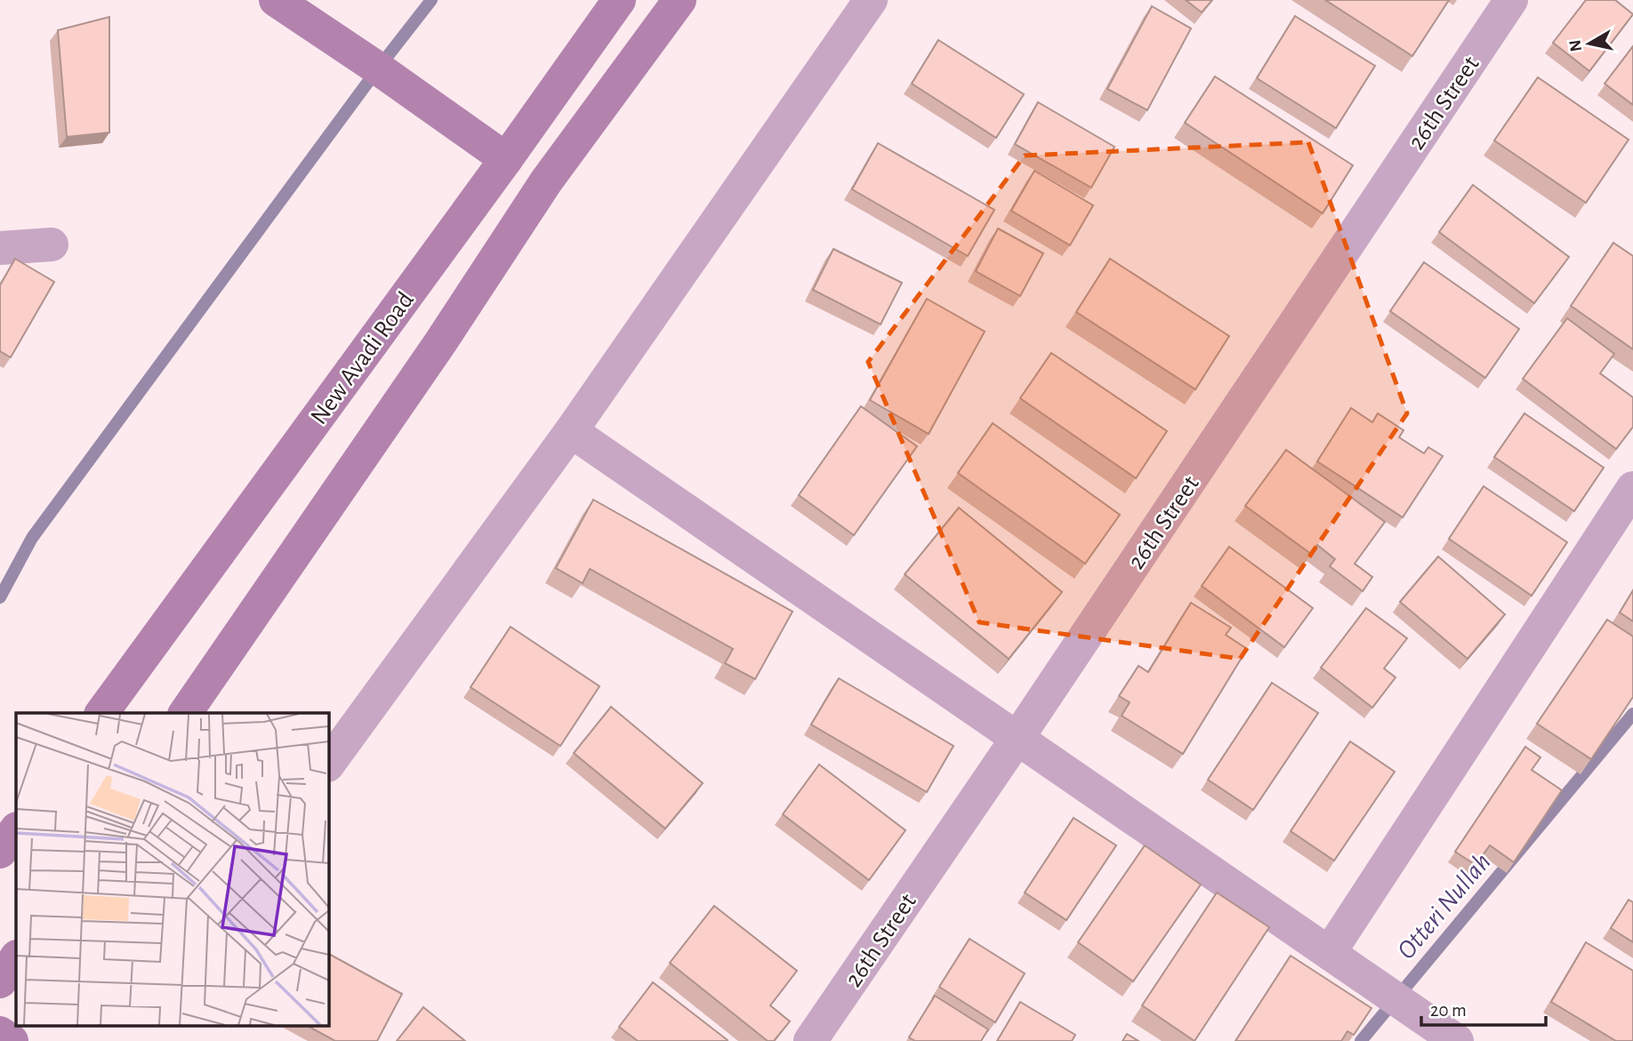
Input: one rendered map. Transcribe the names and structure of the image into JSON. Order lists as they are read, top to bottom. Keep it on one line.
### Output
{"streets":{"main road":["New Avadi Road"],"street":["26th Street"]},"water":["Otteri Nullah"],"scale_bar":"20 m","north":"left"}
